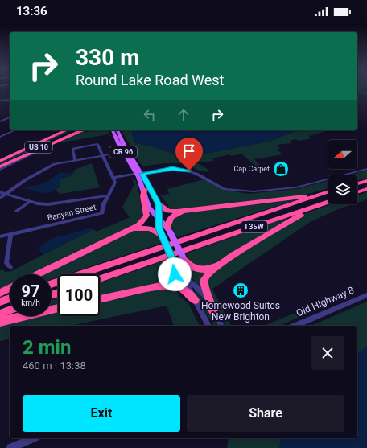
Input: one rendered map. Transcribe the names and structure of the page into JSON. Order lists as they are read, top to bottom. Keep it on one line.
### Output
{"streets":{"highway":["US 10","I 35W"],"main road":["CR 96"],"street":["Banyan Street","Old Highway 8"]},"places":{"shop":["Cap Carpet"],"building":["Homewood Suites New Brighton"]},"north":"left","page":{"status":"13:36","turn":["330 m","Round Lake Road West"],"speed":"97 km/h","limit":"100","heading":["2 min","460 m · 13:38"],"buttons":["Exit","Share"]}}
